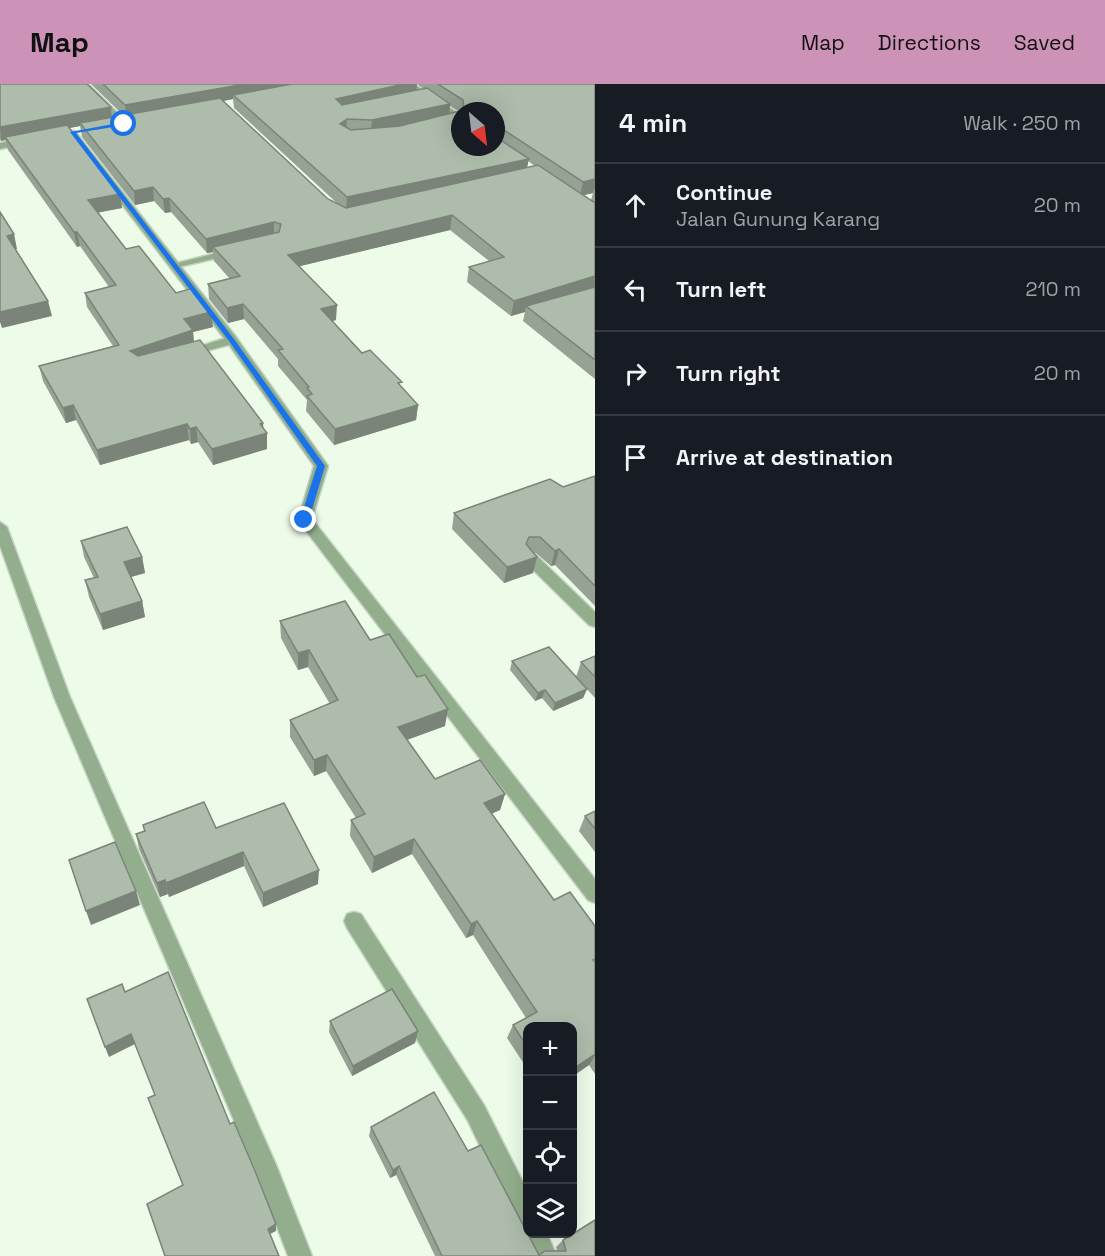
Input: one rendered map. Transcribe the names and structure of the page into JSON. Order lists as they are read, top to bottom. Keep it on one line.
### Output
{"north":"bottom right","page":{"header":"Map","nav":["Map","Directions","Saved"],"heading":["4 min","Walk · 250 m"],"list":[["Continue","Jalan Gunung Karang","20 m"],["Turn left","210 m"],["Turn right","20 m"],"Arrive at destination"],"map_buttons":["+","−"]}}
